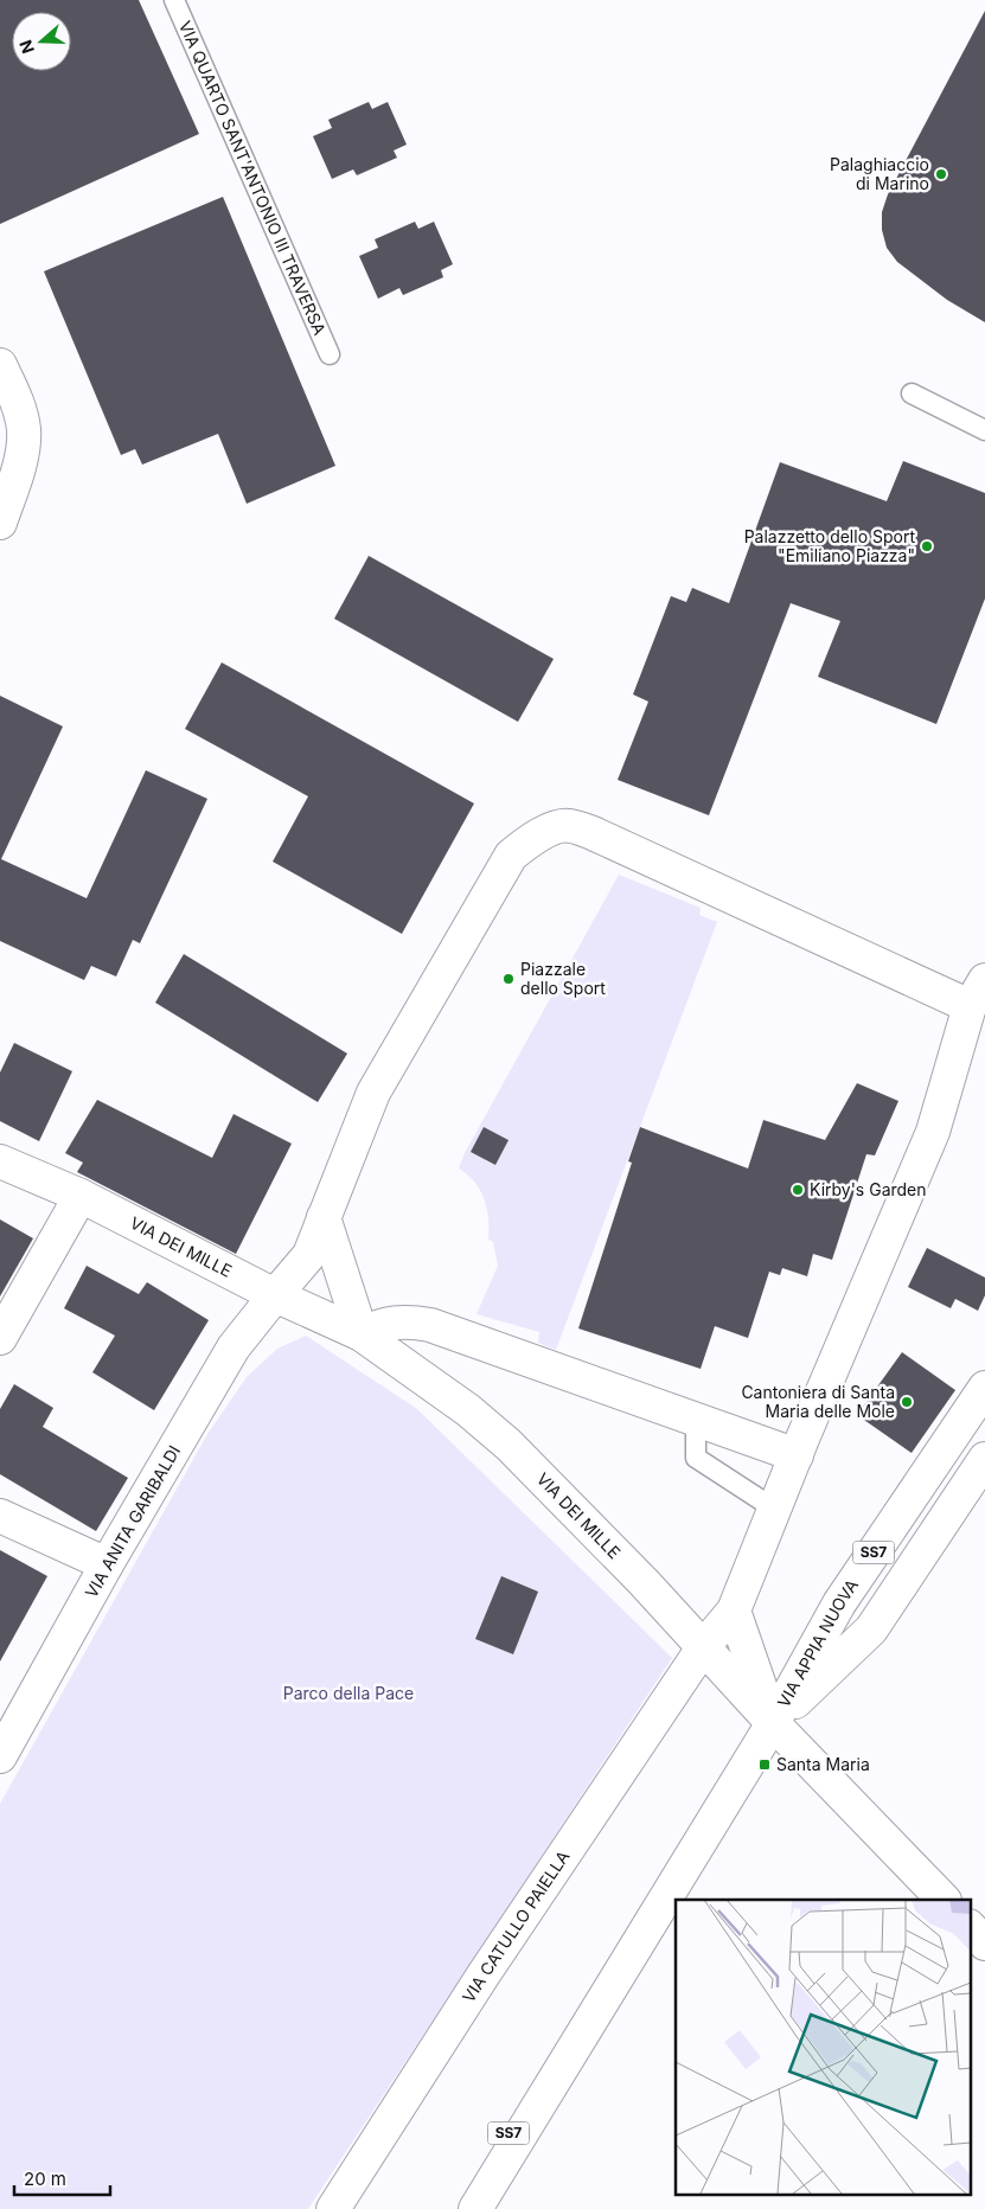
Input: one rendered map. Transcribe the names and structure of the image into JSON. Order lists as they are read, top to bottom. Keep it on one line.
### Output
{"streets":{"street":["VIA DEI MILLE","VIA ANITA GARIBALDI","SS7","VIA APPIA NUOVA","VIA CATULLO PAIELLA"],"lane":["VIA QUARTO SANT'ANTONIO III TRAVERSA"]},"crossings":[["VIA DEI MILLE","VIA ANITA GARIBALDI"],["VIA DEI MILLE","VIA APPIA NUOVA"],["VIA DEI MILLE","VIA CATULLO PAIELLA"]],"parks":["Parco della Pace"],"places":{"other":["Palaghiaccio di Marino","Palazzetto dello Sport \"Emiliano Piazza\"","Piazzale dello Sport","Kirby's Garden","Cantoniera di Santa Maria delle Mole"],"transit":["Santa Maria"]},"scale_bar":"20 m","north":"left"}
